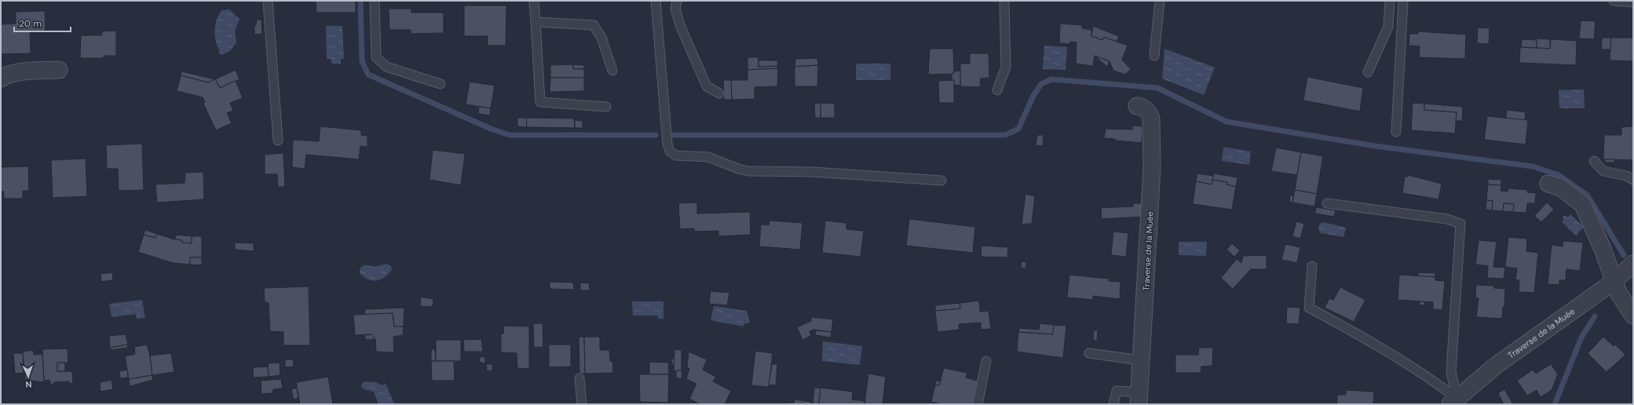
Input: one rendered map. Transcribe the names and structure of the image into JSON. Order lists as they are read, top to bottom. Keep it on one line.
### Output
{"streets":{"street":["Traverse de la Muée"]},"scale_bar":"20 m","north":"bottom"}
